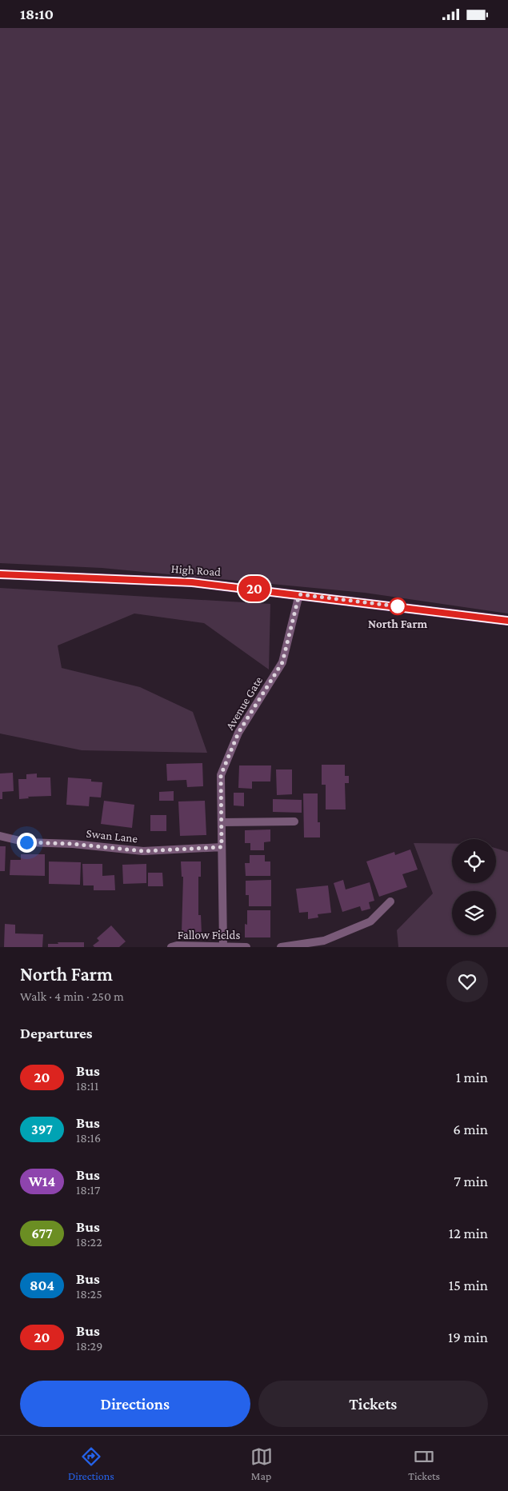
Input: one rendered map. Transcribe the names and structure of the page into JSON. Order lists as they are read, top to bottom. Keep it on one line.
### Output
{"streets":{"main road":["High Road"],"street":["Avenue Gate","Swan Lane","Fallow Fields"]},"crossings":[["High Road","Avenue Gate"],["Avenue Gate","Swan Lane"],["Avenue Gate","Fallow Fields"]],"places":["North Farm"],"lines":["bus line 20"],"page":{"status":"18:10","on_map":"20","heading":[["North Farm","Walk · 4 min · 250 m"],"Departures"],"list":[{"mark":"20","name":"Bus","note":"18:11","value":"1 min"},{"mark":"397","name":"Bus","note":"18:16","value":"6 min"},{"mark":"W14","name":"Bus","note":"18:17","value":"7 min"},{"mark":"677","name":"Bus","note":"18:22","value":"12 min"},{"mark":"804","name":"Bus","note":"18:25","value":"15 min"},{"mark":"20","name":"Bus","note":"18:29","value":"19 min"}],"buttons":["Directions","Tickets"],"tabs":["Directions","Map","Tickets"]}}
